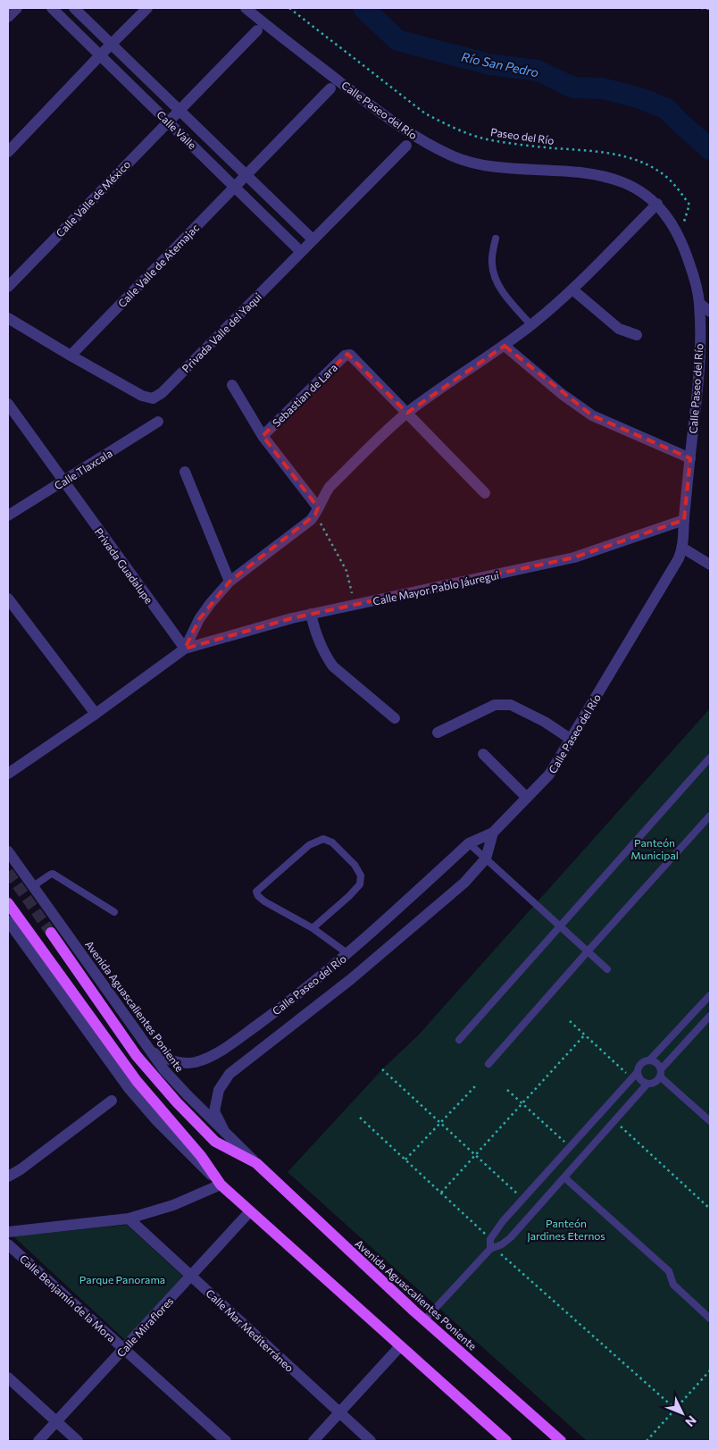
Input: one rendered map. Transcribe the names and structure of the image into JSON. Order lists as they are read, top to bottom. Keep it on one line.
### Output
{"streets":{"main road":["Avenida Aguascalientes Poniente"],"street":["Calle Paseo del Río","Calle Valle","Calle Valle de México","Calle Valle de Atemajac","Privada Valle del Yaqui","Sebastian de Lara","Calle Tlaxcala","Privada Guadalupe","Calle Mayor Pablo Jáuregui","Calle Benjamín de la Mora","Calle Miraflores","Calle Mar Mediterráneo"],"path":["Paseo del Río"]},"crossings":[["Calle Paseo del Río","Paseo del Río"],["Calle Paseo del Río","Calle Mayor Pablo Jáuregui"],["Calle Paseo del Río","Avenida Aguascalientes Poniente"],["Calle Valle","Calle Valle de México"],["Calle Valle","Calle Valle de Atemajac"],["Calle Valle","Privada Valle del Yaqui"],["Calle Valle de Atemajac","Privada Valle del Yaqui"],["Calle Tlaxcala","Privada Guadalupe"],["Privada Guadalupe","Calle Mayor Pablo Jáuregui"],["Calle Benjamín de la Mora","Calle Miraflores"],["Calle Miraflores","Calle Mar Mediterráneo"]],"water":["Río San Pedro"],"parks":["Panteón Municipal","Panteón Jardines Eternos","Parque Panorama"],"north":"bottom right"}
